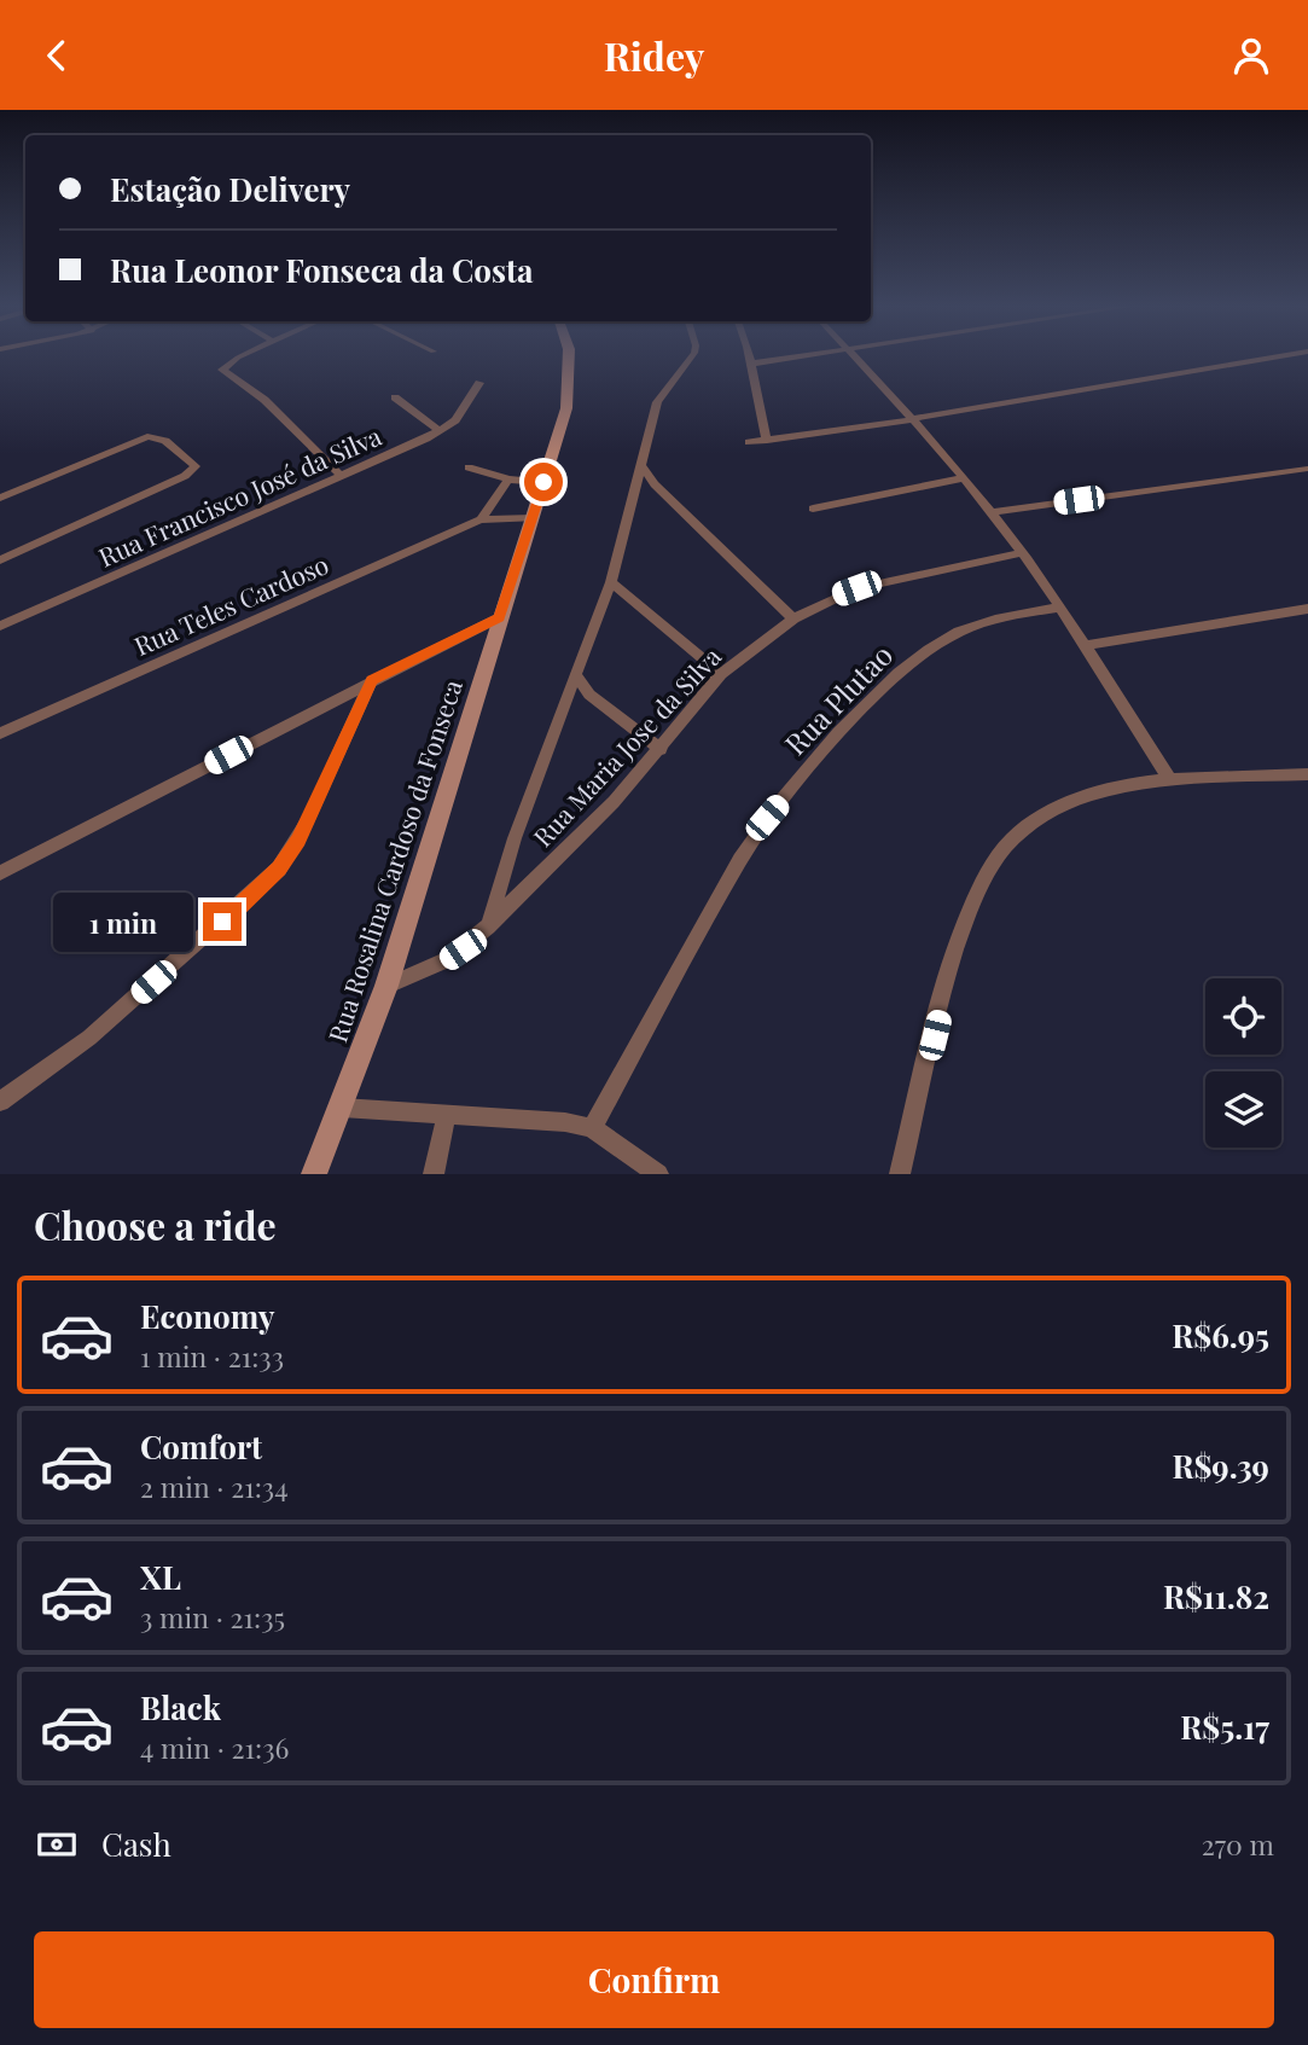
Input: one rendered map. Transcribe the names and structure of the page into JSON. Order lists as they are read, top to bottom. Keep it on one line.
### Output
{"streets":{"street":["Rua Francisco José da Silva","Rua Teles Cardoso","Rua Plutao","Rua Maria Jose da Silva","Rua Rosalina Cardoso da Fonseca"]},"crossings":[["Rua Teles Cardoso","Rua Rosalina Cardoso da Fonseca"],["Rua Maria Jose da Silva","Rua Rosalina Cardoso da Fonseca"]],"page":{"header":"Ridey","banner":["Estação Delivery","Rua Leonor Fonseca da Costa"],"bubble":"1 min","heading":"Choose a ride","list":[{"name":"Economy","note":"1 min · 21:33","value":"R$6.95"},{"name":"Comfort","note":"2 min · 21:34","value":"R$9.39"},{"name":"XL","note":"3 min · 21:35","value":"R$11.82"},{"name":"Black","note":"4 min · 21:36","value":"R$5.17"}],"pay":["Cash","270 m"],"buttons":"Confirm"}}
